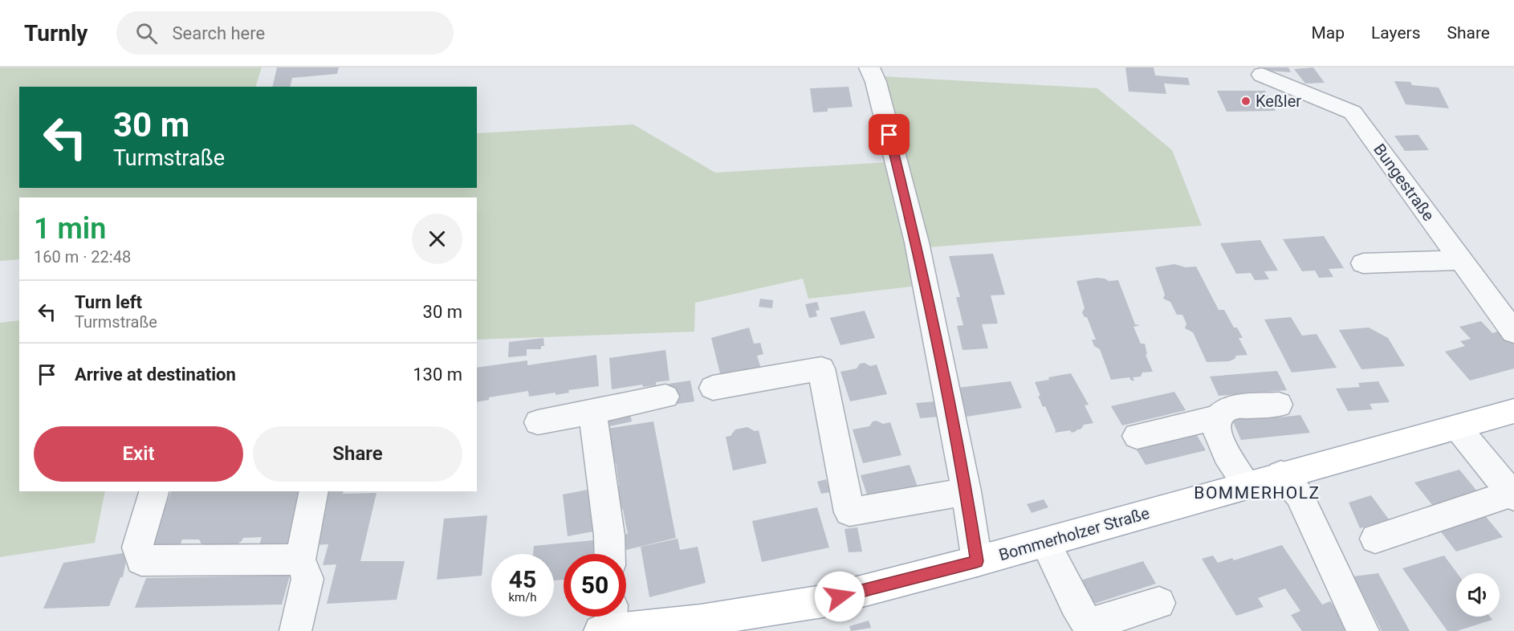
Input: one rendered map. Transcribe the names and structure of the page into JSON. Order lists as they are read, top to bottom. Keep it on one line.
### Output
{"streets":{"main road":["Bommerholzer Straße"],"street":["Bungestraße"]},"districts":["BOMMERHOLZ"],"places":["Keßler"],"page":{"header":"Turnly","search":"Search here","nav":["Map","Layers","Share"],"turn":["30 m","Turmstraße"],"heading":["1 min","160 m · 22:48"],"list":[{"name":"Turn left","note":"Turmstraße","value":"30 m"},{"name":"Arrive at destination","value":"130 m"}],"buttons":["Exit","Share"],"speed":"45 km/h","limit":"50"}}
